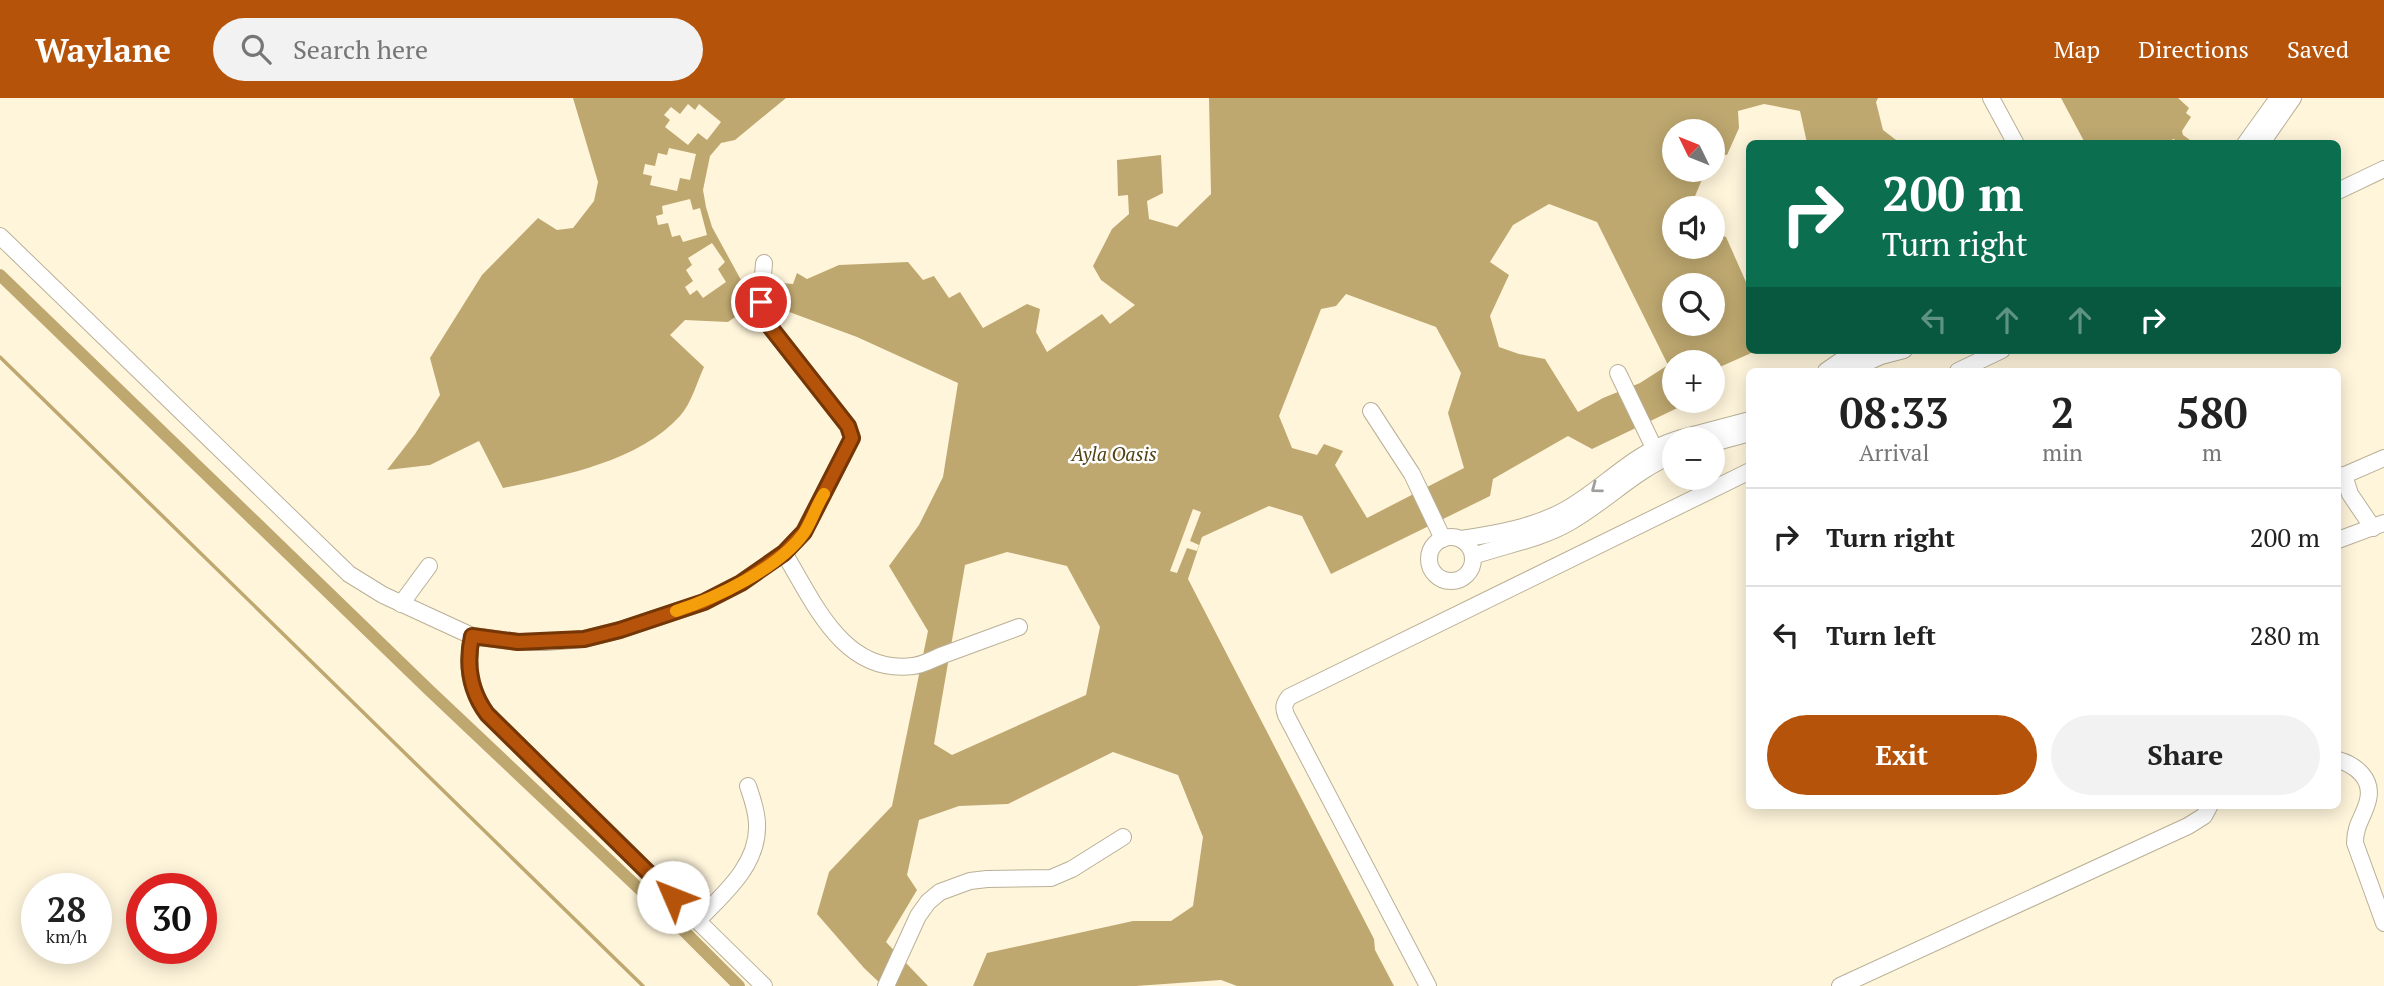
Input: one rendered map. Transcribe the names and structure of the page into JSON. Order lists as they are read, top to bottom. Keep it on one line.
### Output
{"water":["Ayla Oasis"],"north":"top left","page":{"header":"Waylane","search":"Search here","nav":["Map","Directions","Saved"],"map_buttons":["+","−"],"turn":["200 m","Turn right"],"eta":["08:33","Arrival","2","min","580","m"],"list":[{"name":"Turn right","value":"200 m"},{"name":"Turn left","value":"280 m"}],"buttons":["Exit","Share"],"speed":"28 km/h","limit":"30"}}
